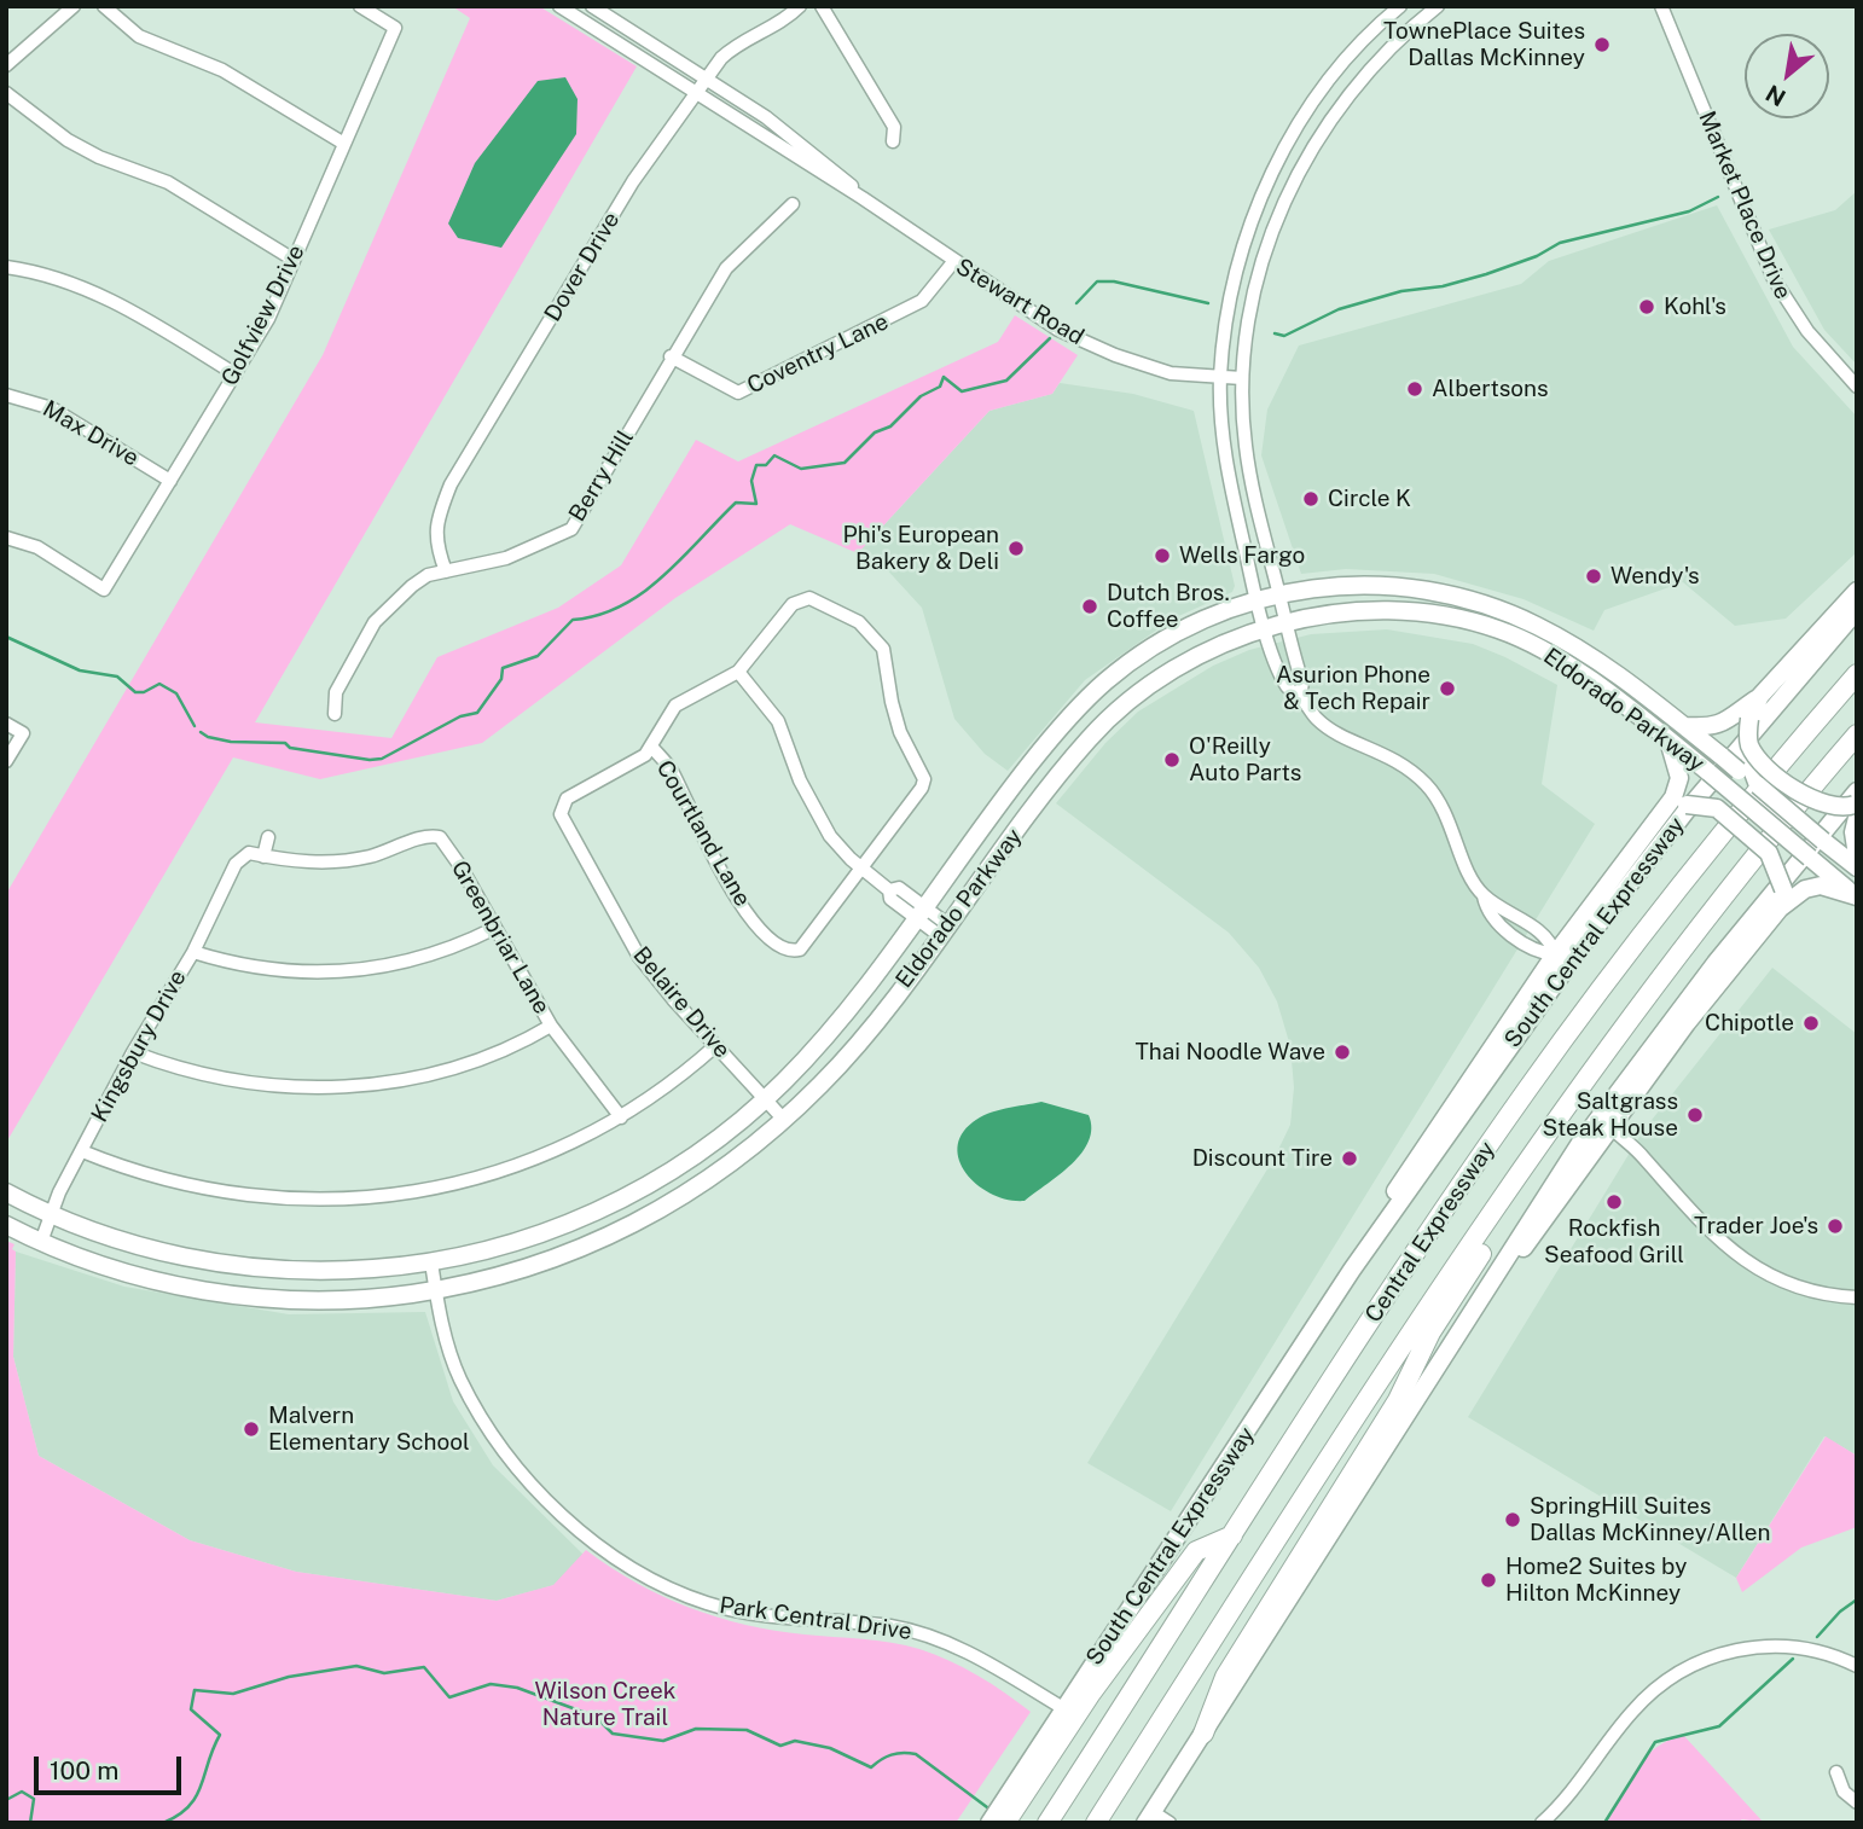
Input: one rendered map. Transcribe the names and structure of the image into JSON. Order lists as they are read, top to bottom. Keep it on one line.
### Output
{"streets":{"highway":["Central Expressway"],"main road":["Eldorado Parkway","South Central Expressway"],"street":["Market Place Drive","Dover Drive","Stewart Road","Golfview Drive","Coventry Lane","Max Drive","Berry Hill","Courtland Lane","Greenbriar Lane","Belaire Drive","Kingsbury Drive","Park Central Drive"]},"crossings":[["Dover Drive","Stewart Road"],["Dover Drive","Berry Hill"],["Stewart Road","Coventry Lane"],["Golfview Drive","Max Drive"],["Coventry Lane","Berry Hill"],["Eldorado Parkway","Belaire Drive"],["Eldorado Parkway","Kingsbury Drive"],["Eldorado Parkway","Park Central Drive"],["South Central Expressway","Park Central Drive"],["Greenbriar Lane","Kingsbury Drive"]],"parks":["Wilson Creek Nature Trail"],"places":["TownePlace Suites Dallas McKinney","Kohl's","Albertsons","Circle K","Phi's European Bakery & Deli","Wells Fargo","Wendy's","Dutch Bros. Coffee","Asurion Phone & Tech Repair","O'Reilly Auto Parts","Chipotle","Thai Noodle Wave","Saltgrass Steak House","Discount Tire","Rockfish Seafood Grill","Trader Joe's","Malvern Elementary School","SpringHill Suites Dallas McKinney/Allen","Home2 Suites by Hilton McKinney"],"scale_bar":"100 m","north":"bottom left"}
